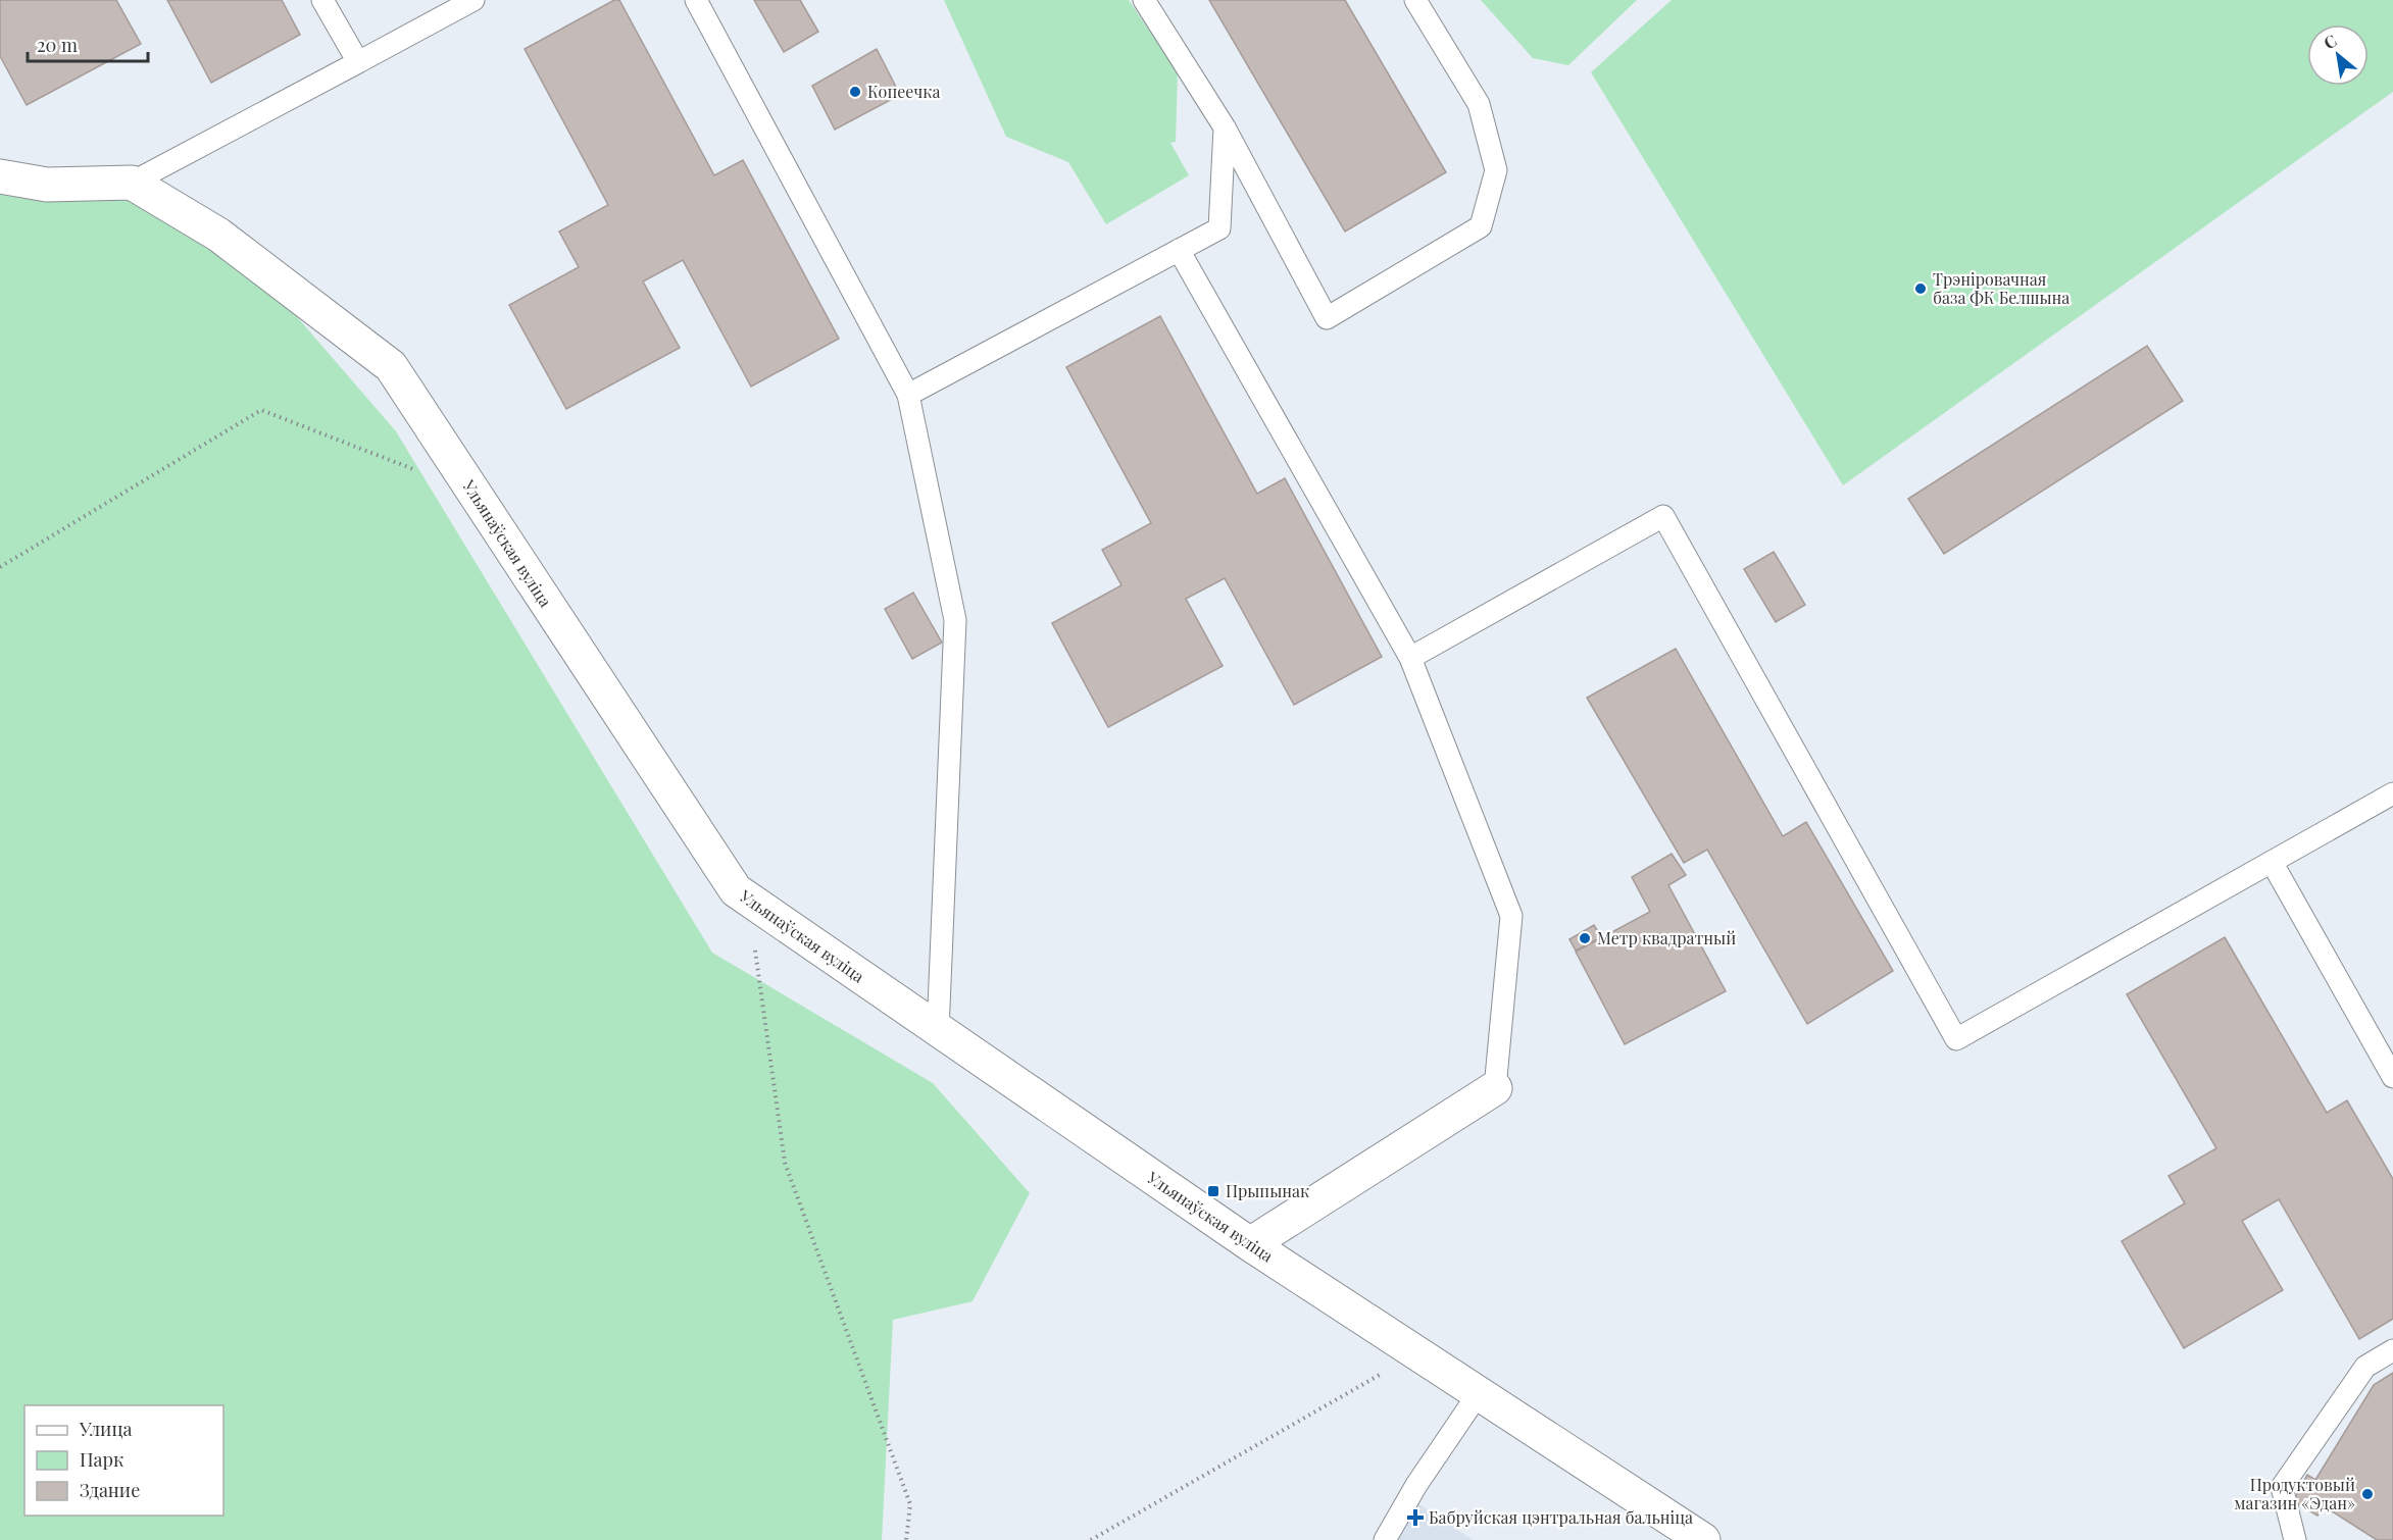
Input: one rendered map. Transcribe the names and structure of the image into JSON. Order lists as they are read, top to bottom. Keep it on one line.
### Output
{"streets":{"street":["Ульянаўская вуліца"]},"places":{"other":["Копеечка","Трэніровачная база ФК Белшына","Метр квадратный","Продуктовый магазин «Эдан»"],"transit":["Прыпынак"],"health":["Бабруйская цэнтральная бальніца"]},"legend":["Улица","Парк","Здание"],"scale_bar":"20 m","north":"top left"}
